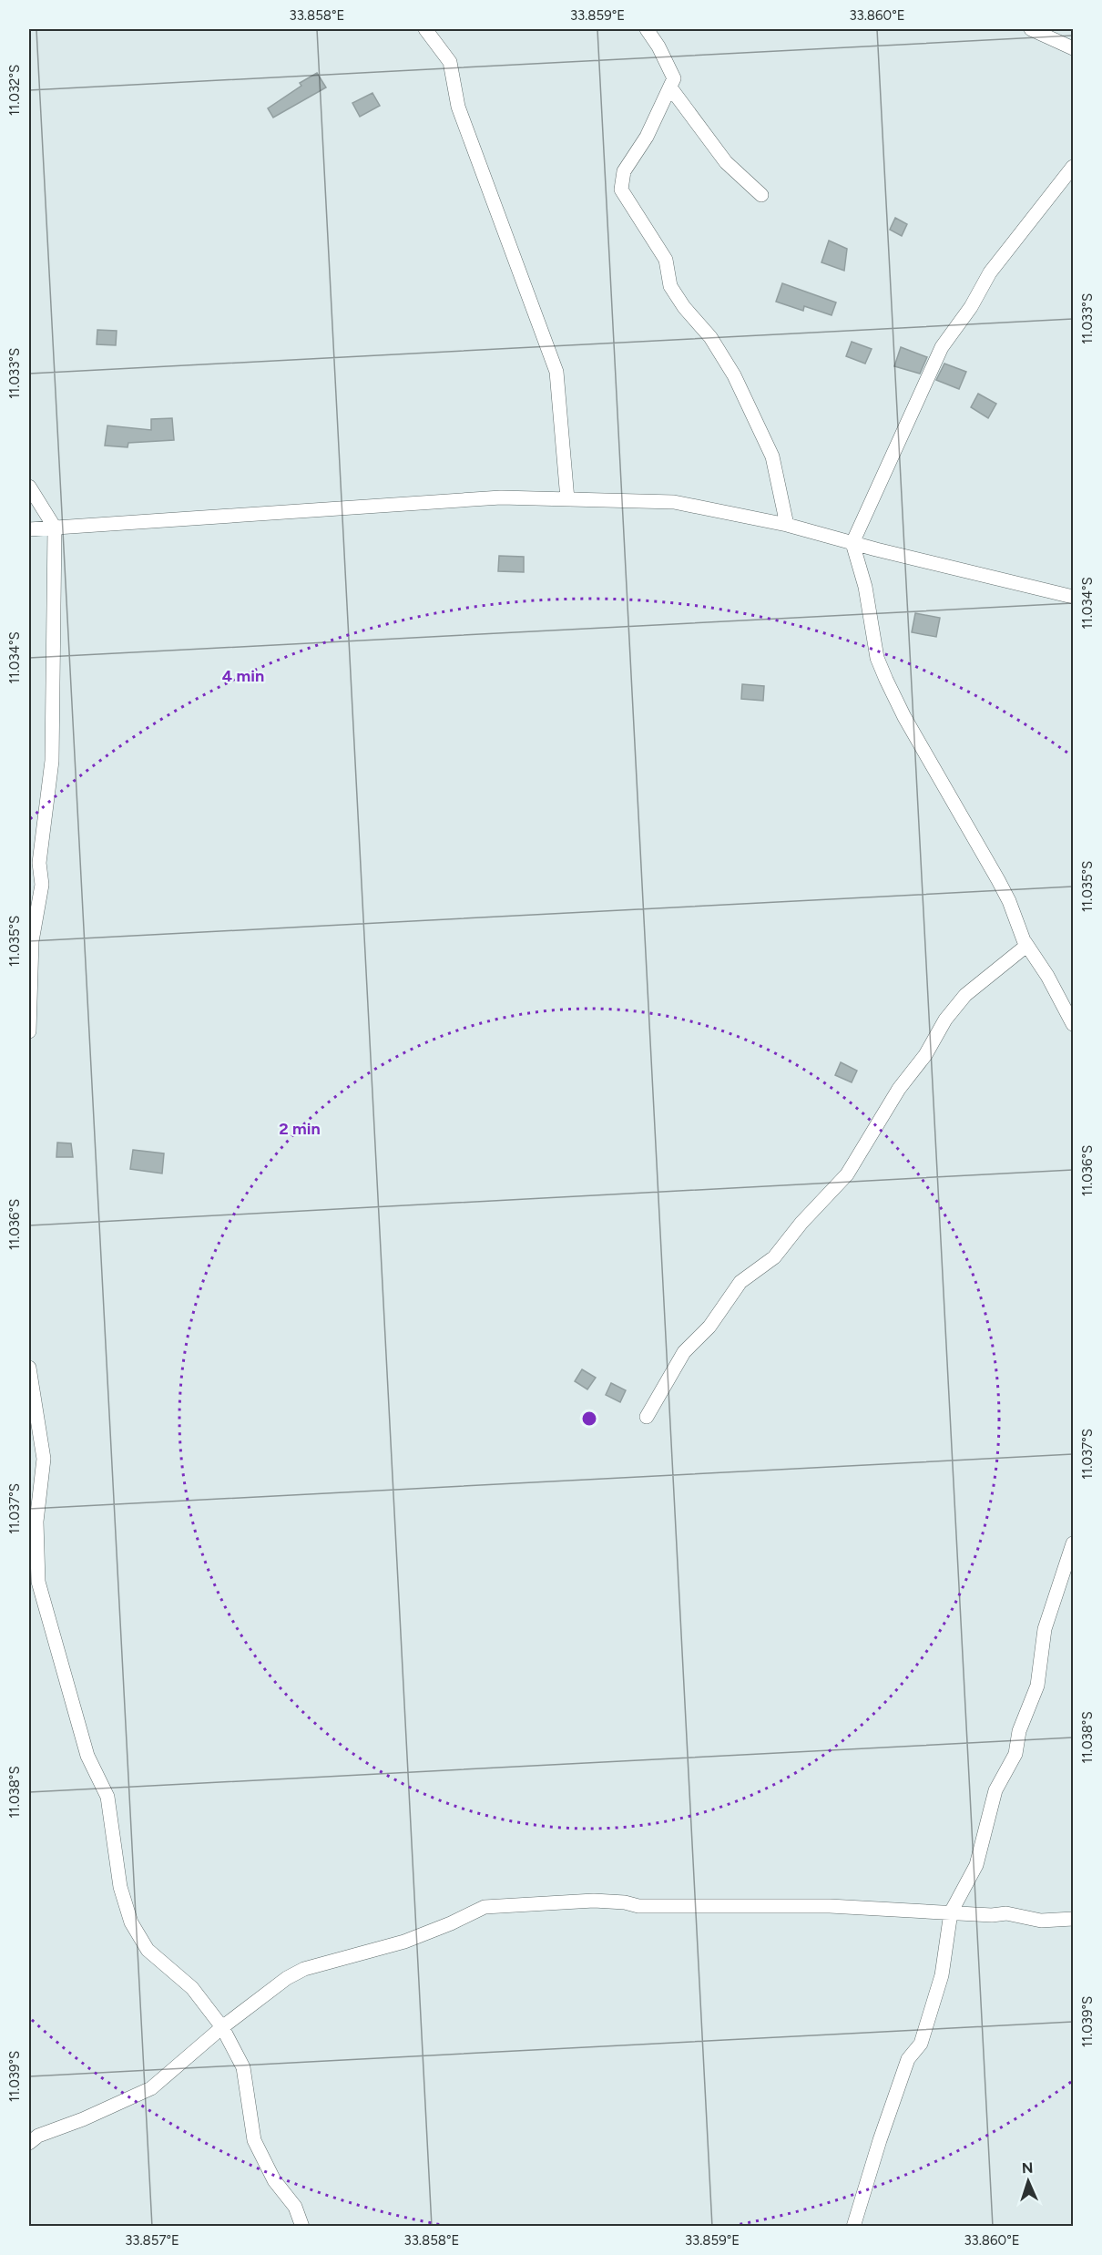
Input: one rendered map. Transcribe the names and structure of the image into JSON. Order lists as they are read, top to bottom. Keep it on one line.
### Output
{"north":"top","coordinates":["33.858°E","33.859°E","33.860°E","11.032°S","11.033°S","11.034°S","11.035°S","11.036°S","11.037°S","11.038°S","11.039°S","33.857°E"],"rings":["4 min","2 min"]}
